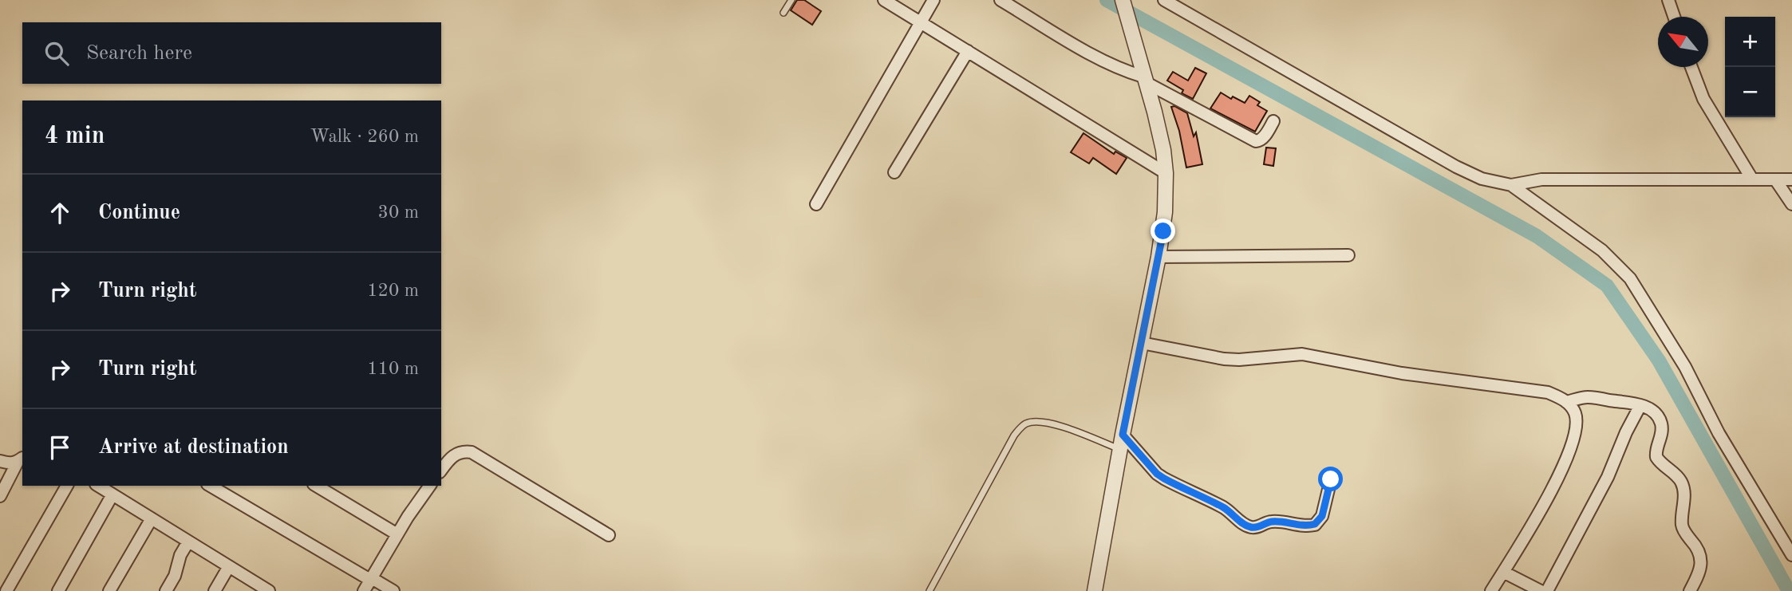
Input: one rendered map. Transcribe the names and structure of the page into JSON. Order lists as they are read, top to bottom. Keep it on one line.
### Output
{"north":"top left","page":{"map_buttons":["+","−"],"search":"Search here","heading":["4 min","Walk · 260 m"],"list":[["Continue","30 m"],["Turn right","120 m"],["Turn right","110 m"],"Arrive at destination"]}}
